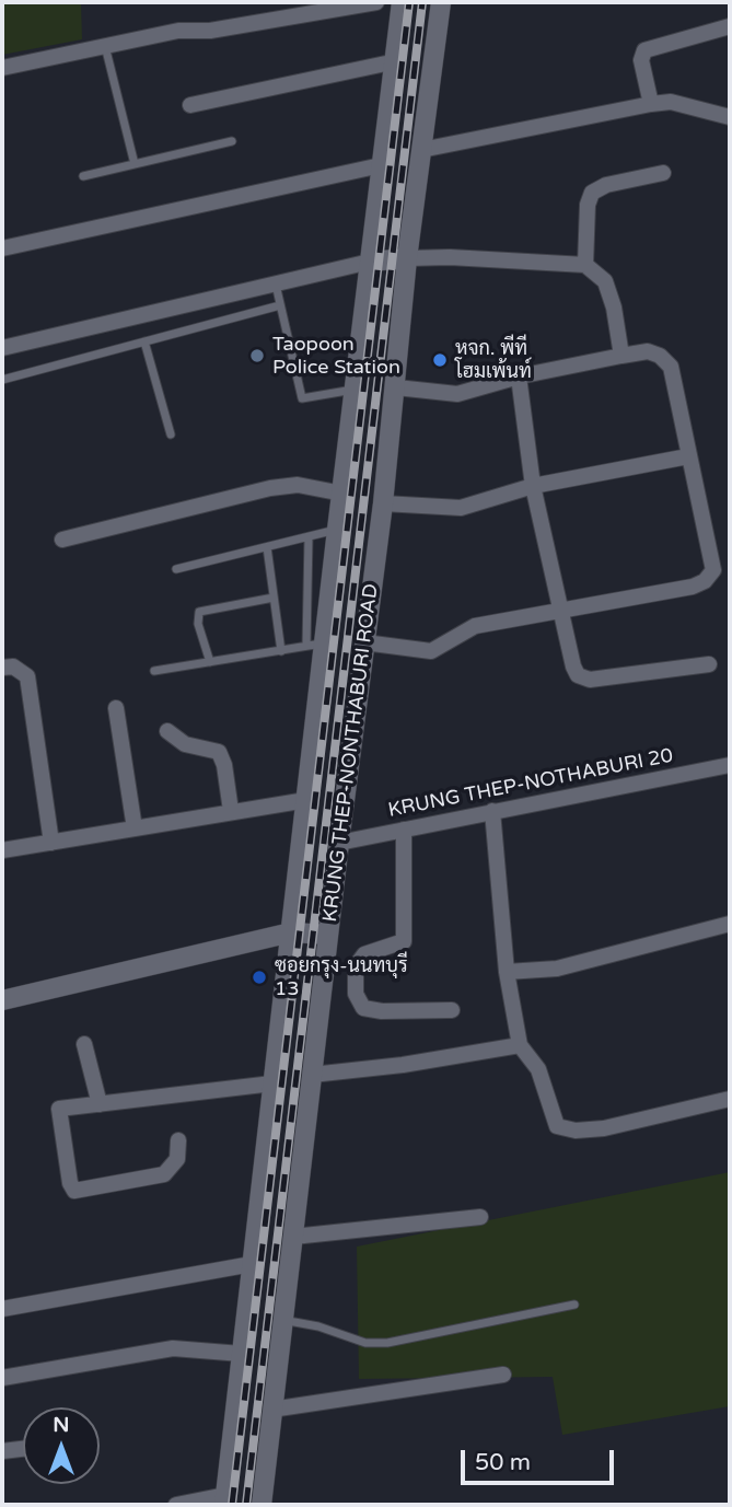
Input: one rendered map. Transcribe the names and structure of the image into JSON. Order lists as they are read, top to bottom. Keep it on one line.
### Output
{"streets":{"main road":["KRUNG THEP-NONTHABURI ROAD"],"street":["KRUNG THEP-NOTHABURI 20"]},"crossings":[["KRUNG THEP-NONTHABURI ROAD","KRUNG THEP-NOTHABURI 20"]],"places":["Taopoon Police Station","หจก. พีที โฮมเพ้นท์","ซอยกรุง-นนทบุรี 13"],"scale_bar":"50 m","north":"top"}
